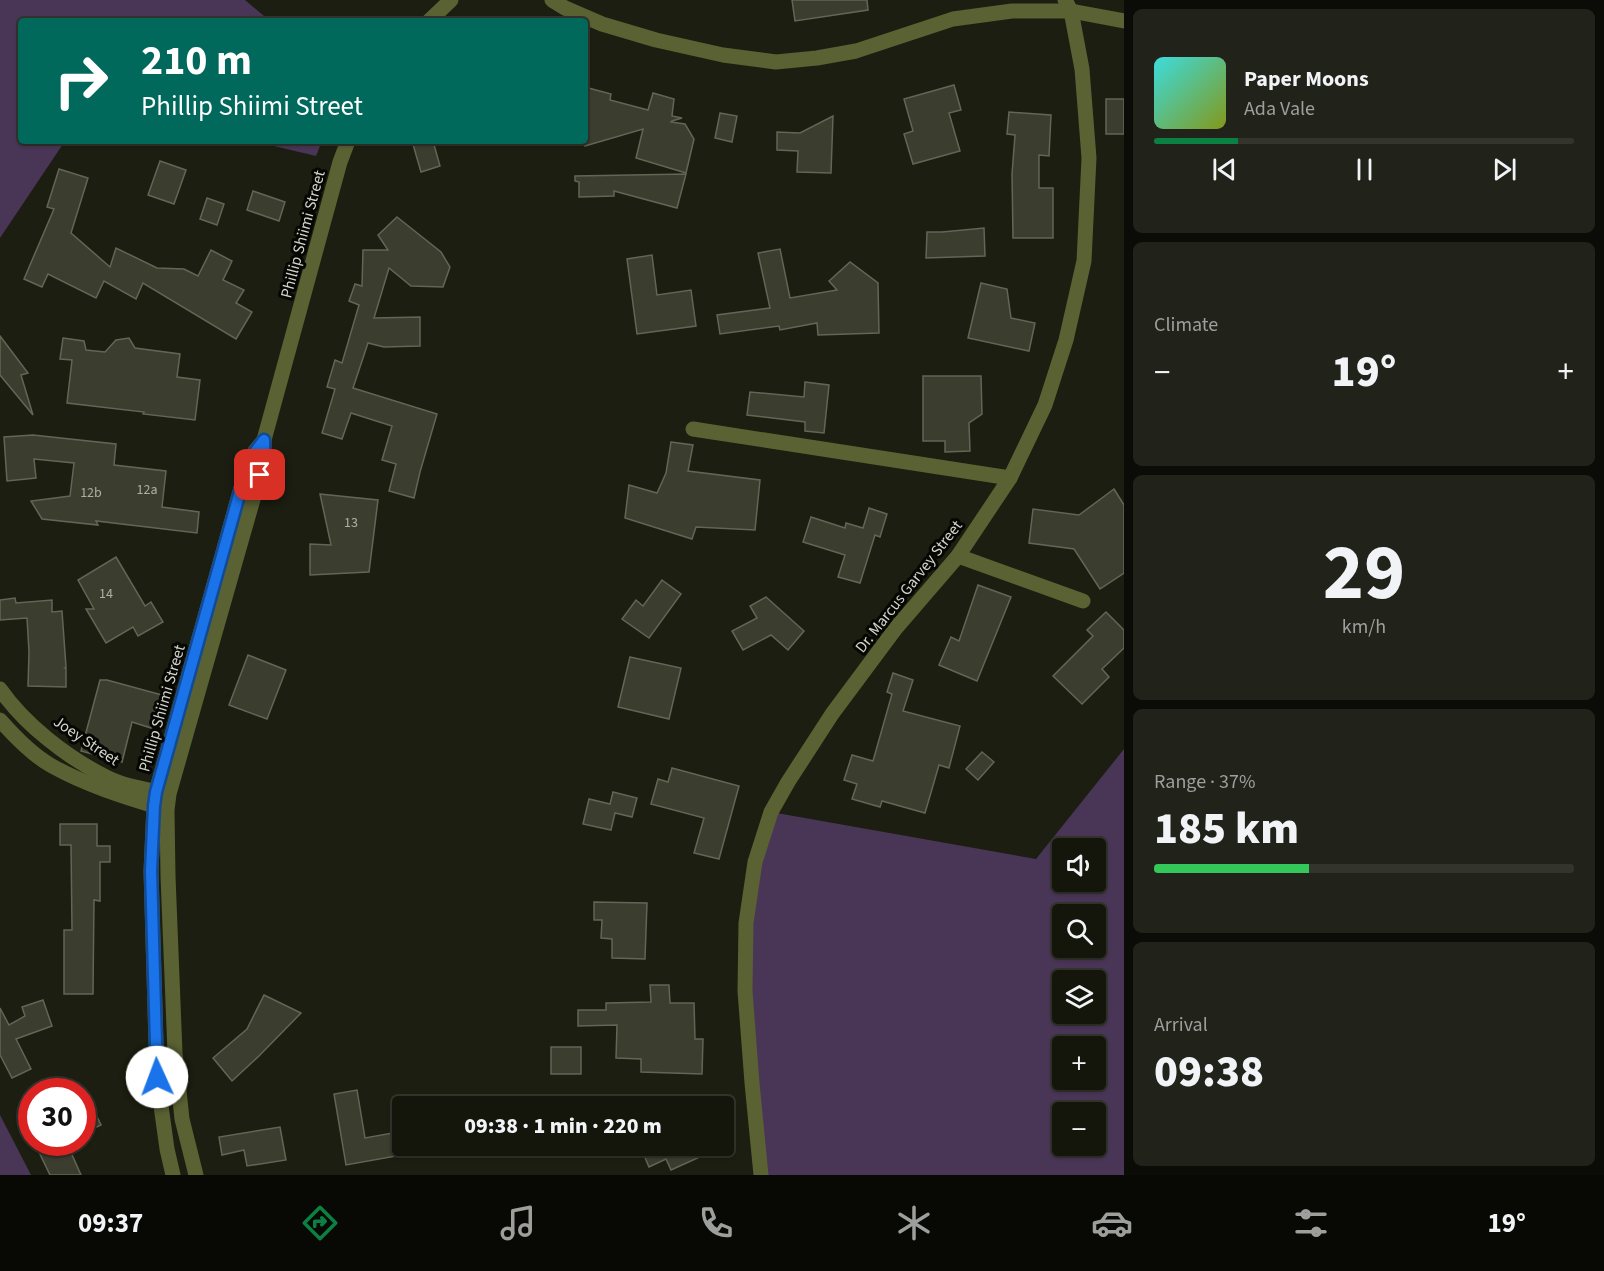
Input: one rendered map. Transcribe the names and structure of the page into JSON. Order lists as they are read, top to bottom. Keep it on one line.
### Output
{"streets":{"street":["Phillip Shiimi Street","Dr. Marcus Garvey Street","Joey Street"]},"crossings":[["Phillip Shiimi Street","Joey Street"]],"house_numbers":["12a","12b","13","14"],"page":{"turn":["210 m","Phillip Shiimi Street"],"song":["Paper Moons","Ada Vale"],"tile":["Climate",["29","km/h"],["Range · 37%","185 km"],["Arrival","09:38"]],"heat":["−","19°","+"],"map_buttons":["+","−"],"limit":"30","trip":"09:38 · 1 min · 220 m","tabs":["09:37","19°"]}}
